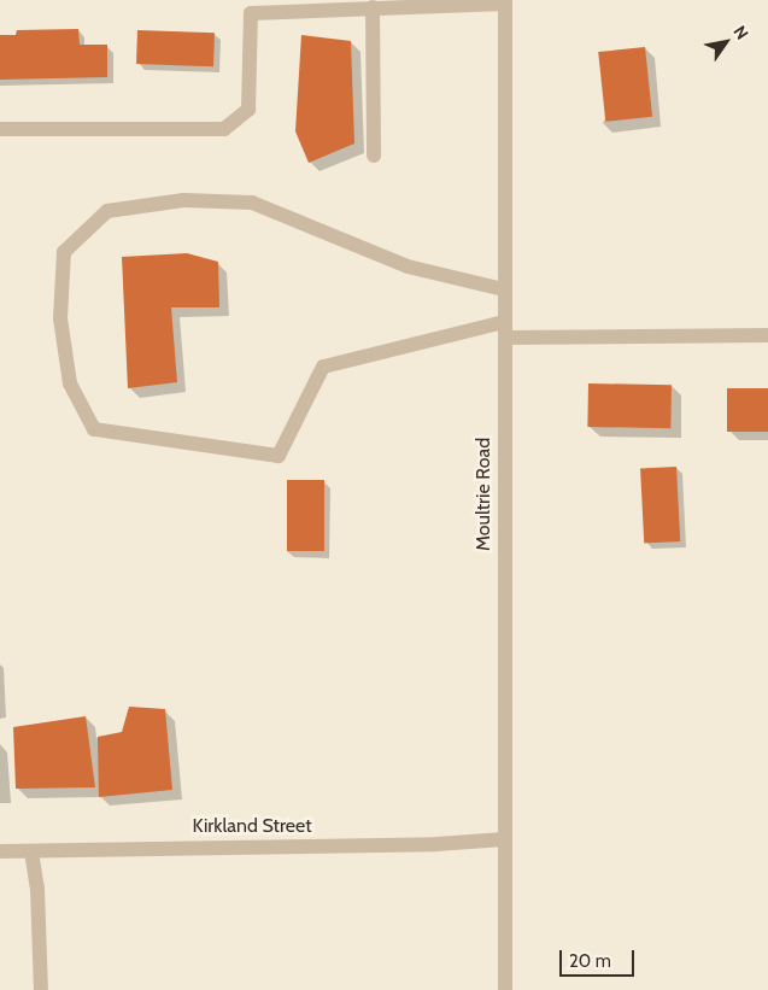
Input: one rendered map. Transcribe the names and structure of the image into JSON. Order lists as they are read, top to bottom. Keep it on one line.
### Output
{"streets":{"street":["Moultrie Road","Kirkland Street"]},"crossings":[["Moultrie Road","Kirkland Street"]],"scale_bar":"20 m","north":"top right"}
